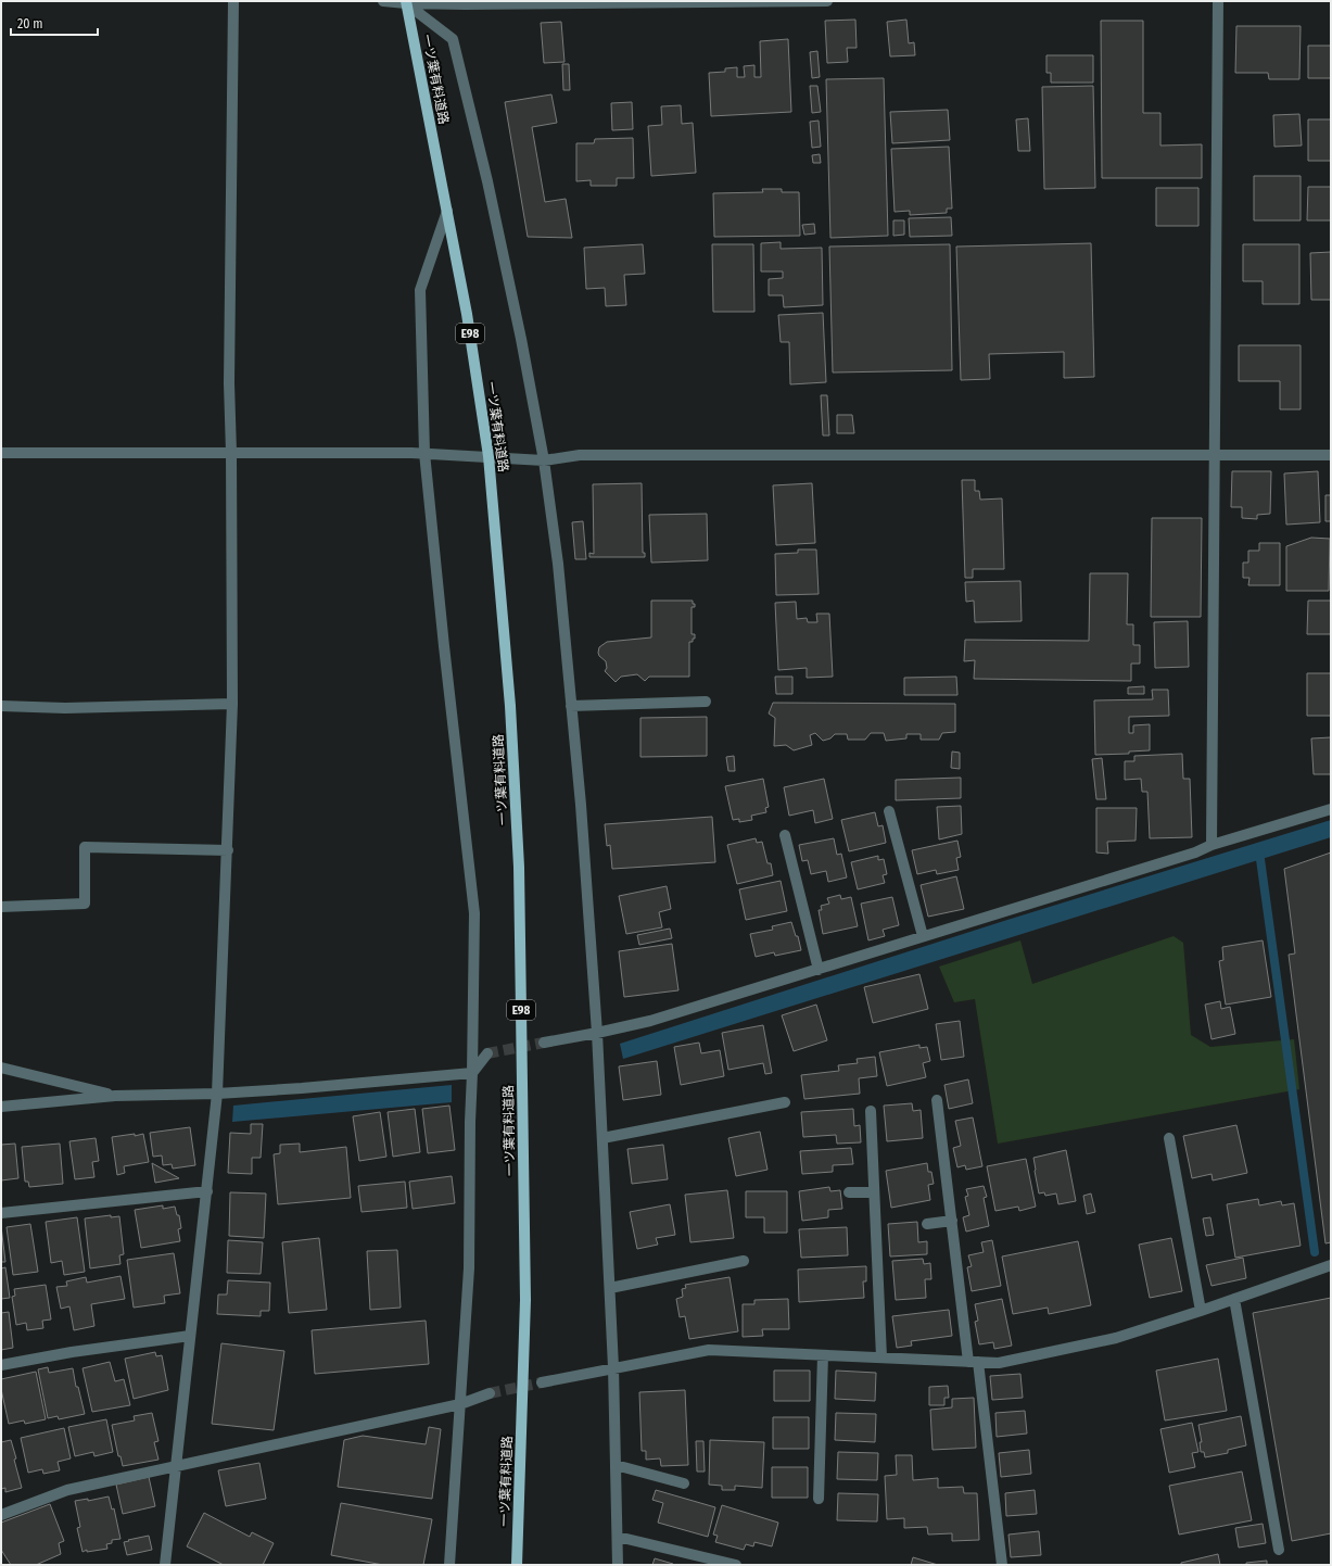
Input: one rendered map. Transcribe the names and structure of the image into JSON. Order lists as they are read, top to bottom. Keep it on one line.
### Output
{"streets":{"main road":["一ツ葉有料道路","E98"]},"scale_bar":"20 m"}
